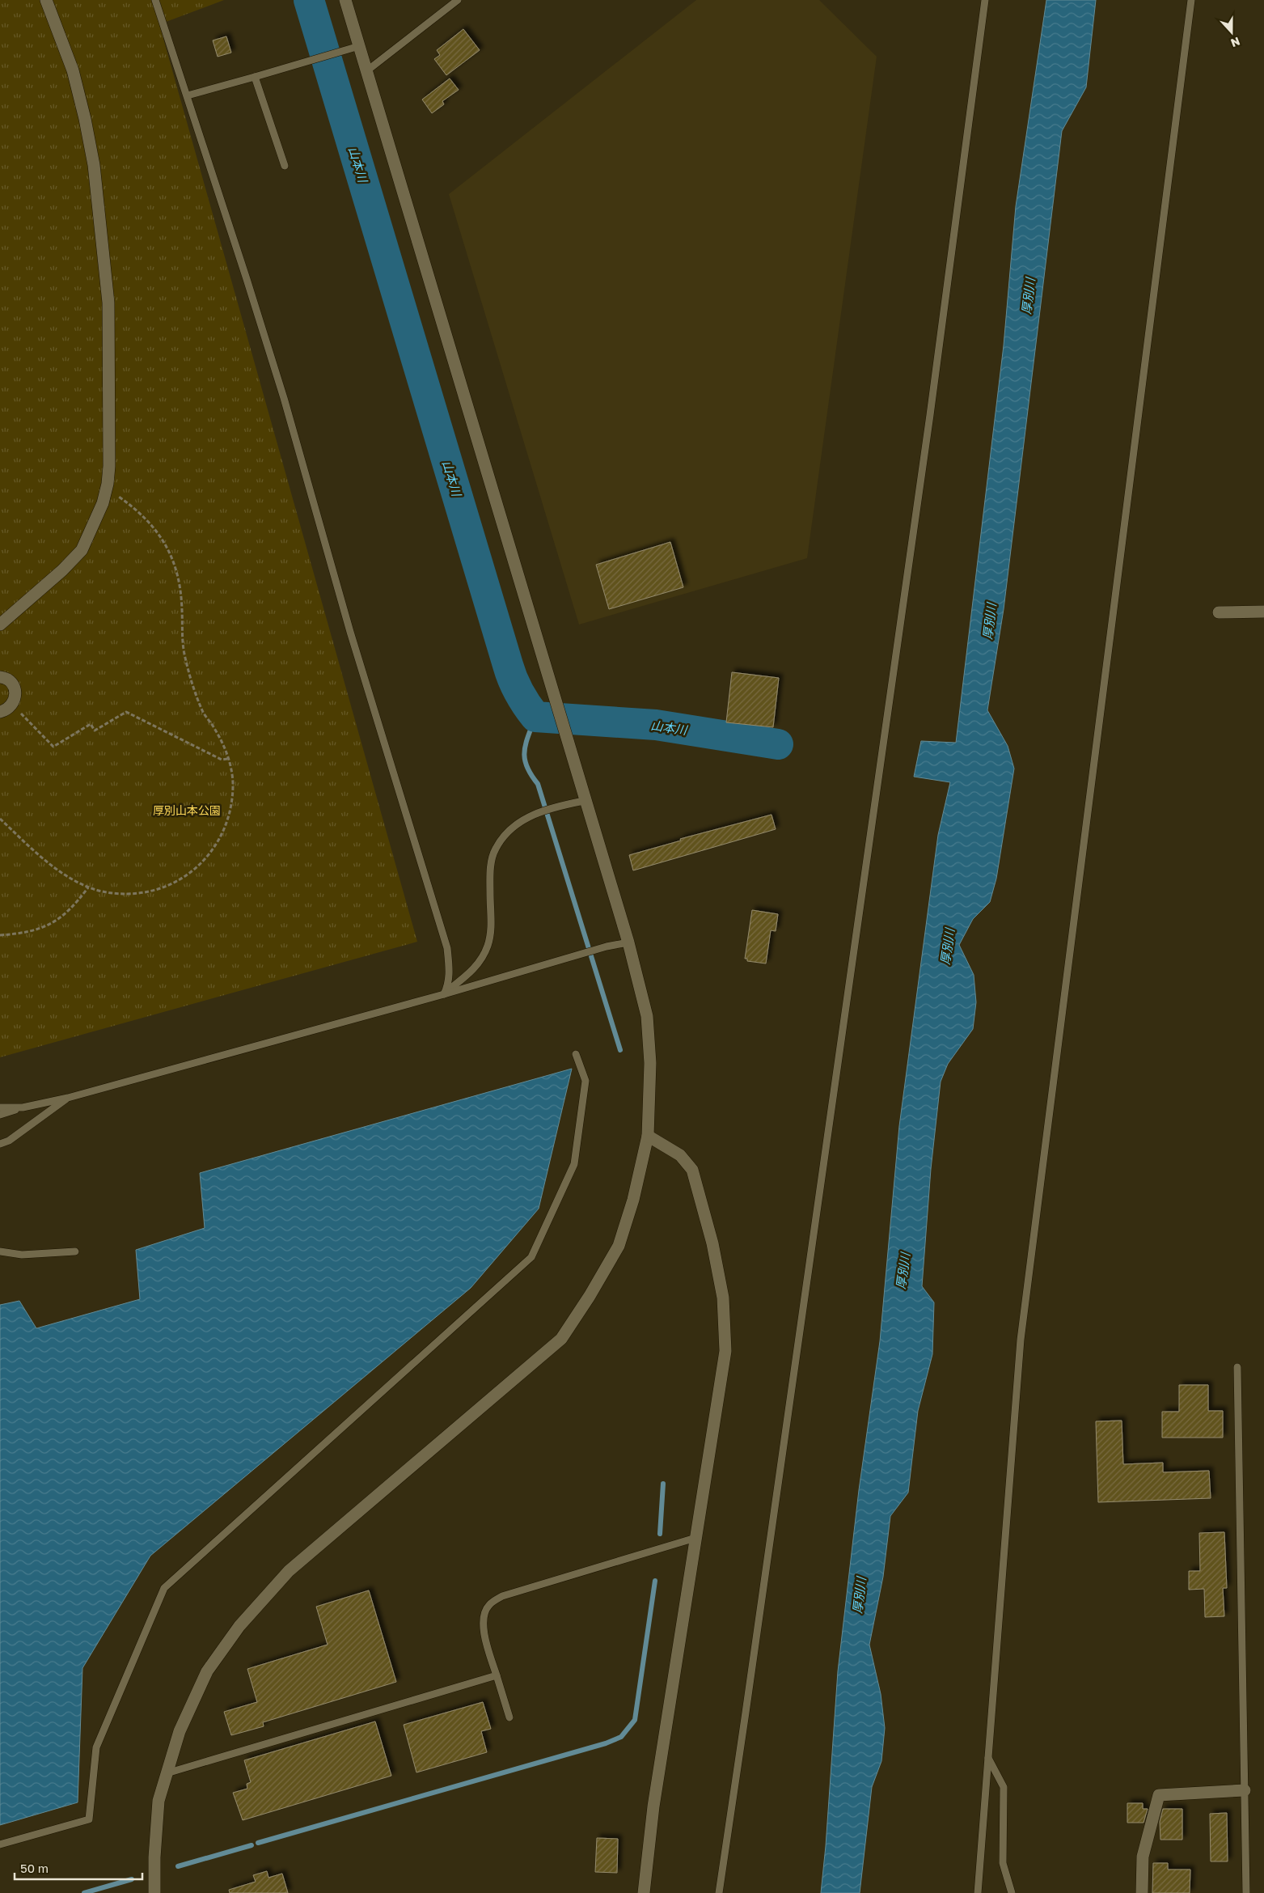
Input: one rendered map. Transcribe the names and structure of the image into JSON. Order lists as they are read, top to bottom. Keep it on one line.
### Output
{"water":["山本川","厚別川"],"parks":["厚別山本公園"],"scale_bar":"50 m","north":"bottom"}
